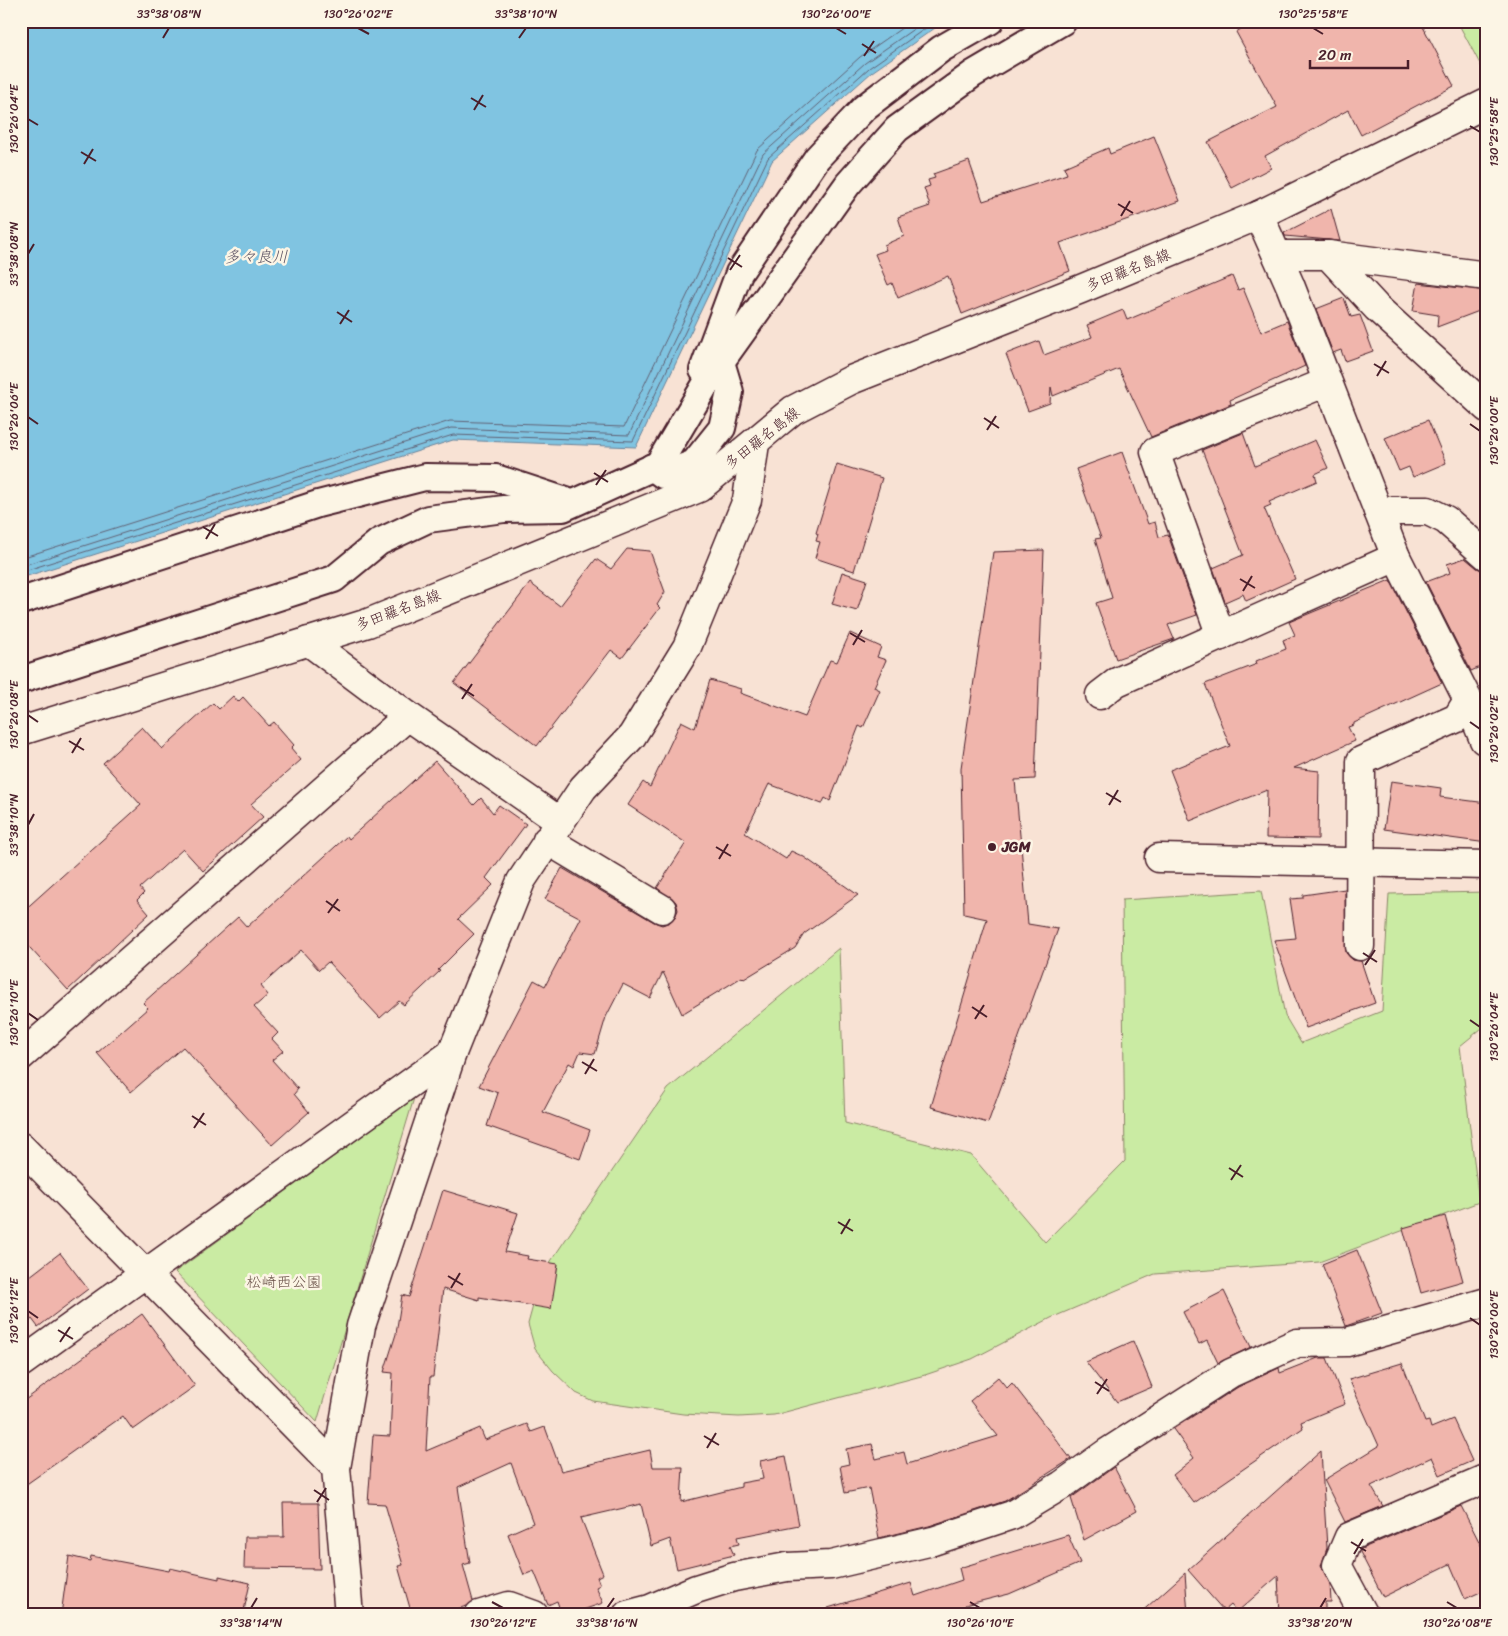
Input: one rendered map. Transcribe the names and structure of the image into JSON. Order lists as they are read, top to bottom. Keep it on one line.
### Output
{"streets":{"street":["多田羅名島線"]},"water":["多々良川"],"parks":["松崎西公園"],"places":["JGM"],"scale_bar":"20 m","coordinates":["33°38'08\"N","130°26'02\"E","33°38'10\"N","130°26'00\"E","130°25'58\"E","130°26'04\"E","130°26'06\"E","130°26'08\"E","130°26'10\"E","130°26'12\"E","33°38'14\"N","33°38'16\"N","33°38'20\"N"]}
